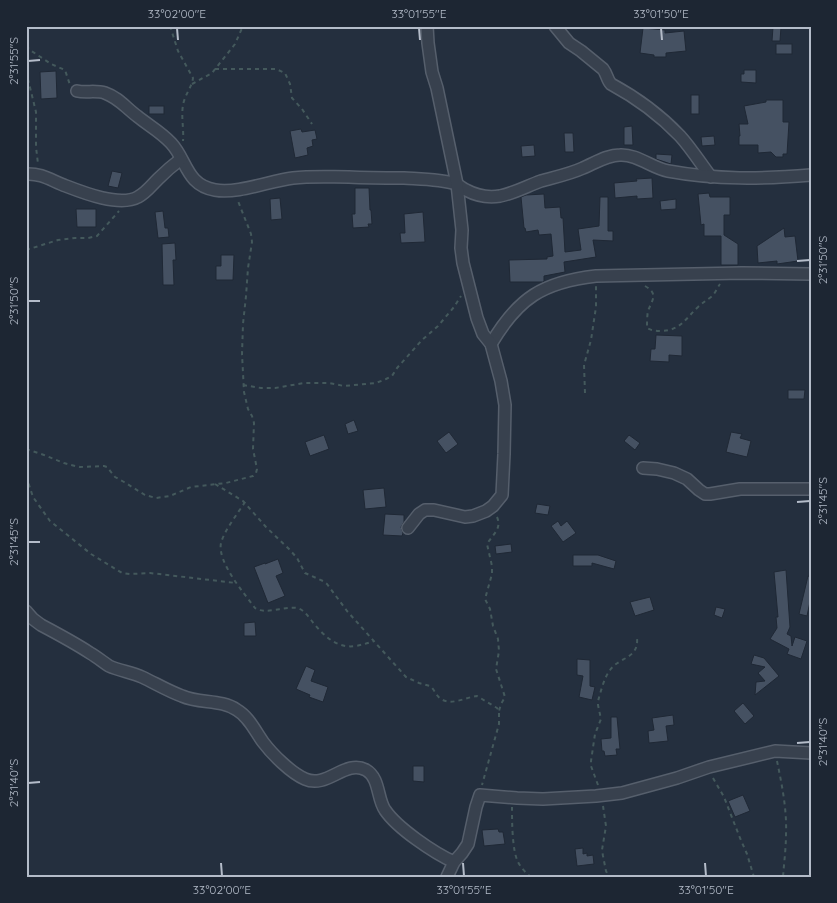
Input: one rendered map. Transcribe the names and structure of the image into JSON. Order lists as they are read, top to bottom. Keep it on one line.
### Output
{"coordinates":["33°02'00\"E","33°01'55\"E","33°01'50\"E","2°31'55\"S","2°31'50\"S","2°31'45\"S","2°31'40\"S"]}
